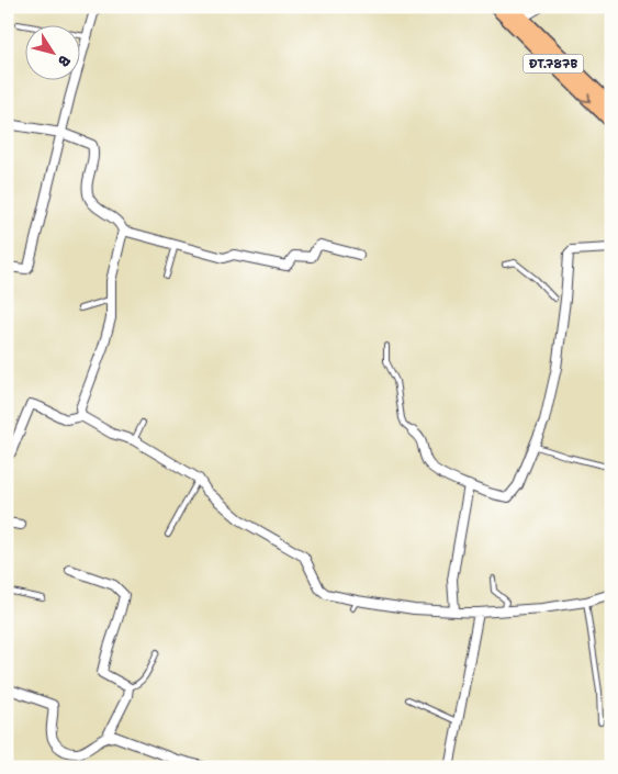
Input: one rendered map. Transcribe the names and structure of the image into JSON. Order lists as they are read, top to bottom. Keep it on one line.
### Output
{"streets":{"main road":["ĐT.787B"]},"north":"bottom right"}
